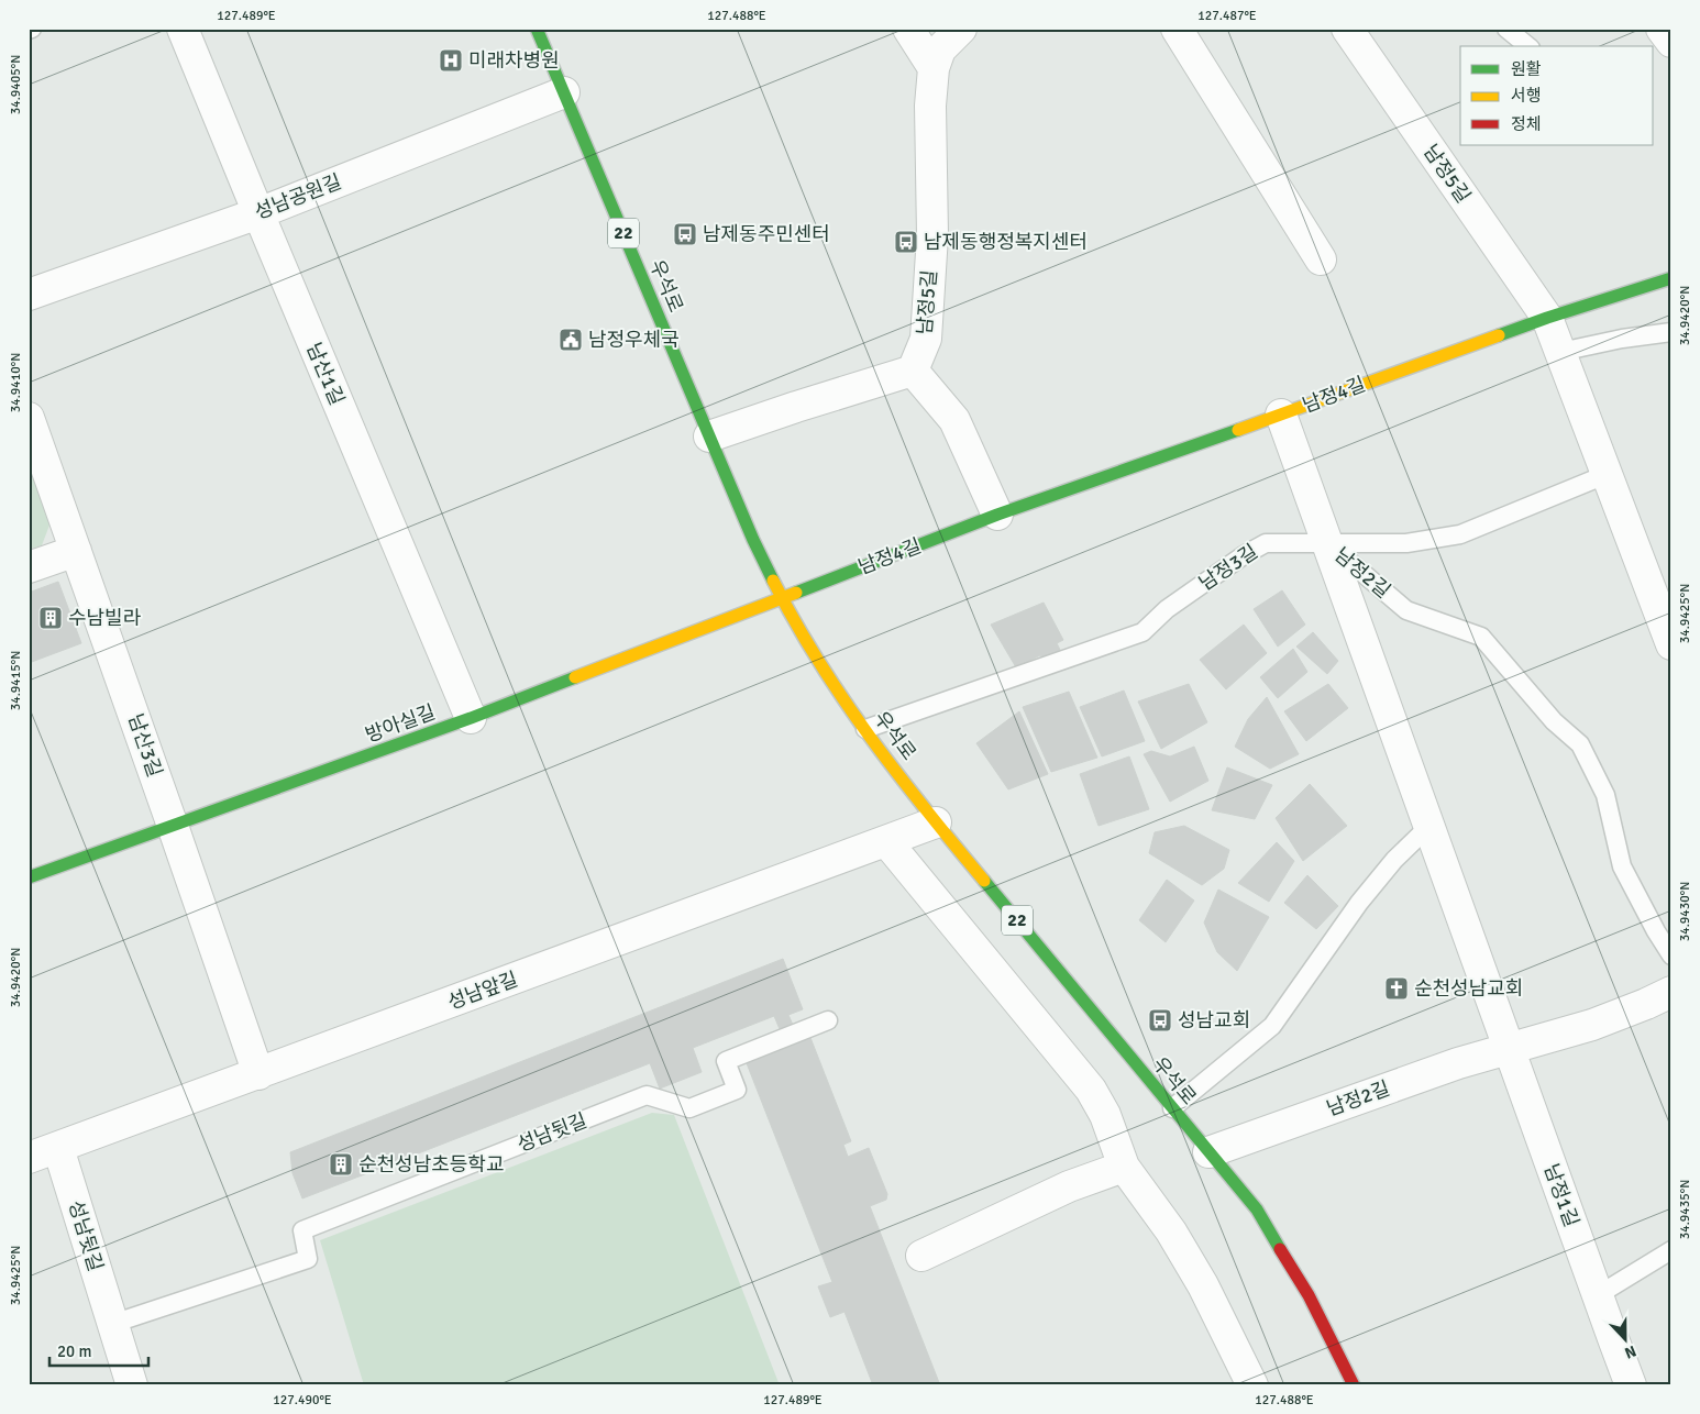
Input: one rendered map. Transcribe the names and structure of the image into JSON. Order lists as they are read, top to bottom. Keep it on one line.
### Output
{"streets":{"street":["남정5길","성남공원길","22","우석로","남산1길","남정4길","남정2길","방아실길","남산3길","성남앞길","성남뒷길","남정1길"],"lane":["남정3길"]},"crossings":[["남정5길","남정4길"],["성남공원길","우석로"],["성남공원길","남산1길"],["우석로","남정4길"],["우석로","남정3길"],["우석로","남정2길"],["우석로","방아실길"],["우석로","성남앞길"],["남산1길","방아실길"],["남정4길","방아실길"],["남정3길","남정2길"],["남정2길","남정1길"],["방아실길","남산3길"],["남산3길","성남앞길"],["성남앞길","성남뒷길"]],"places":{"hospital":["미래차병원"],"bus stop":["남제동주민센터","남제동행정복지센터","성남교회"],"public building":["남정우체국"],"building":["수남빌라","순천성남초등학교"],"church":["순천성남교회"]},"legend":["원활","서행","정체"],"scale_bar":"20 m","north":"bottom","coordinates":["127.489°E","127.488°E","127.487°E","34.9405°N","34.9420°N","34.9410°N","34.9425°N","34.9415°N","34.9430°N","34.9435°N","127.490°E"]}
